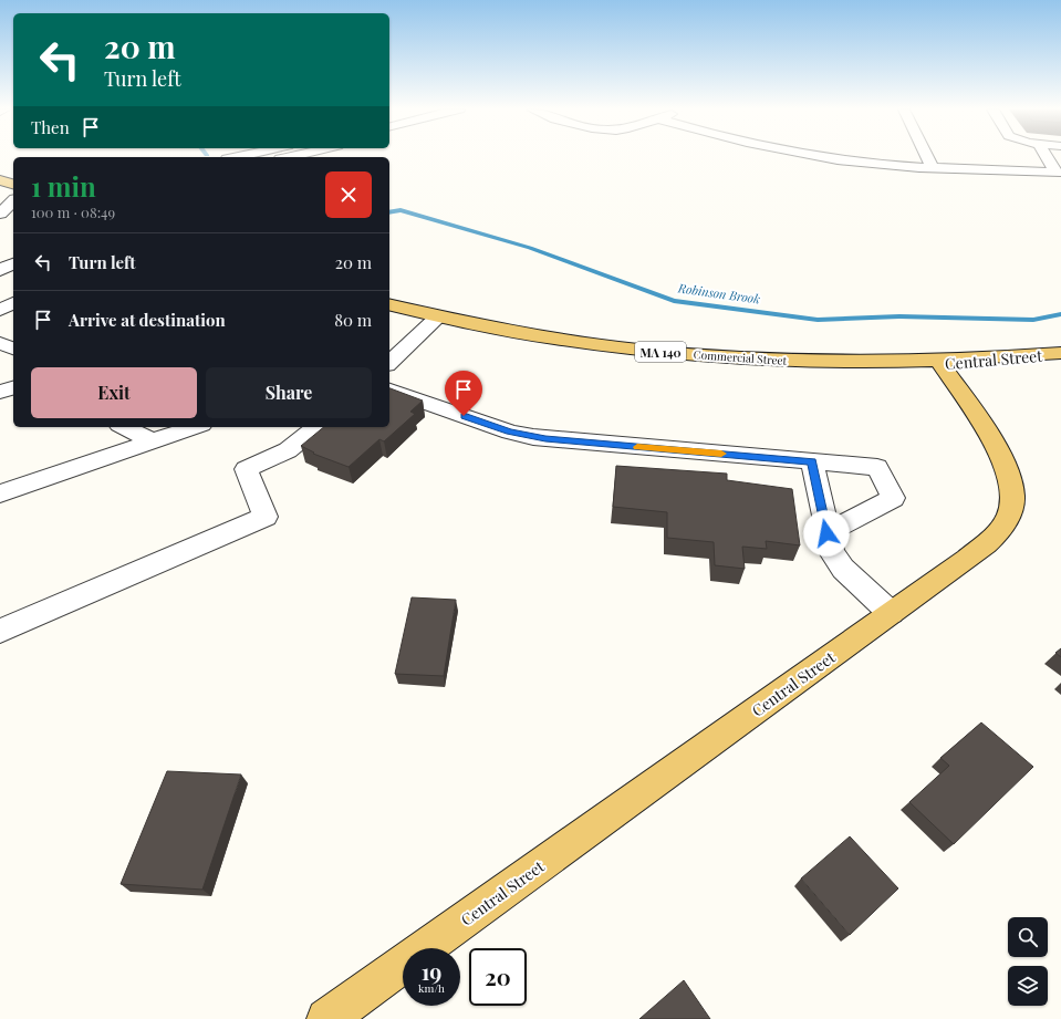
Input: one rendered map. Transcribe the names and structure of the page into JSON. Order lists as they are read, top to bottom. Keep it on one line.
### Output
{"streets":{"main road":["MA 140","Commercial Street","Central Street"]},"crossings":[["Commercial Street","Central Street"]],"water":["Robinson Brook"],"page":{"turn":["20 m","Turn left"],"then":"Then","heading":["1 min","100 m · 08:49"],"list":[{"name":"Turn left","value":"20 m"},{"name":"Arrive at destination","value":"80 m"}],"buttons":["Exit","Share"],"speed":"19 km/h","limit":"20"}}
